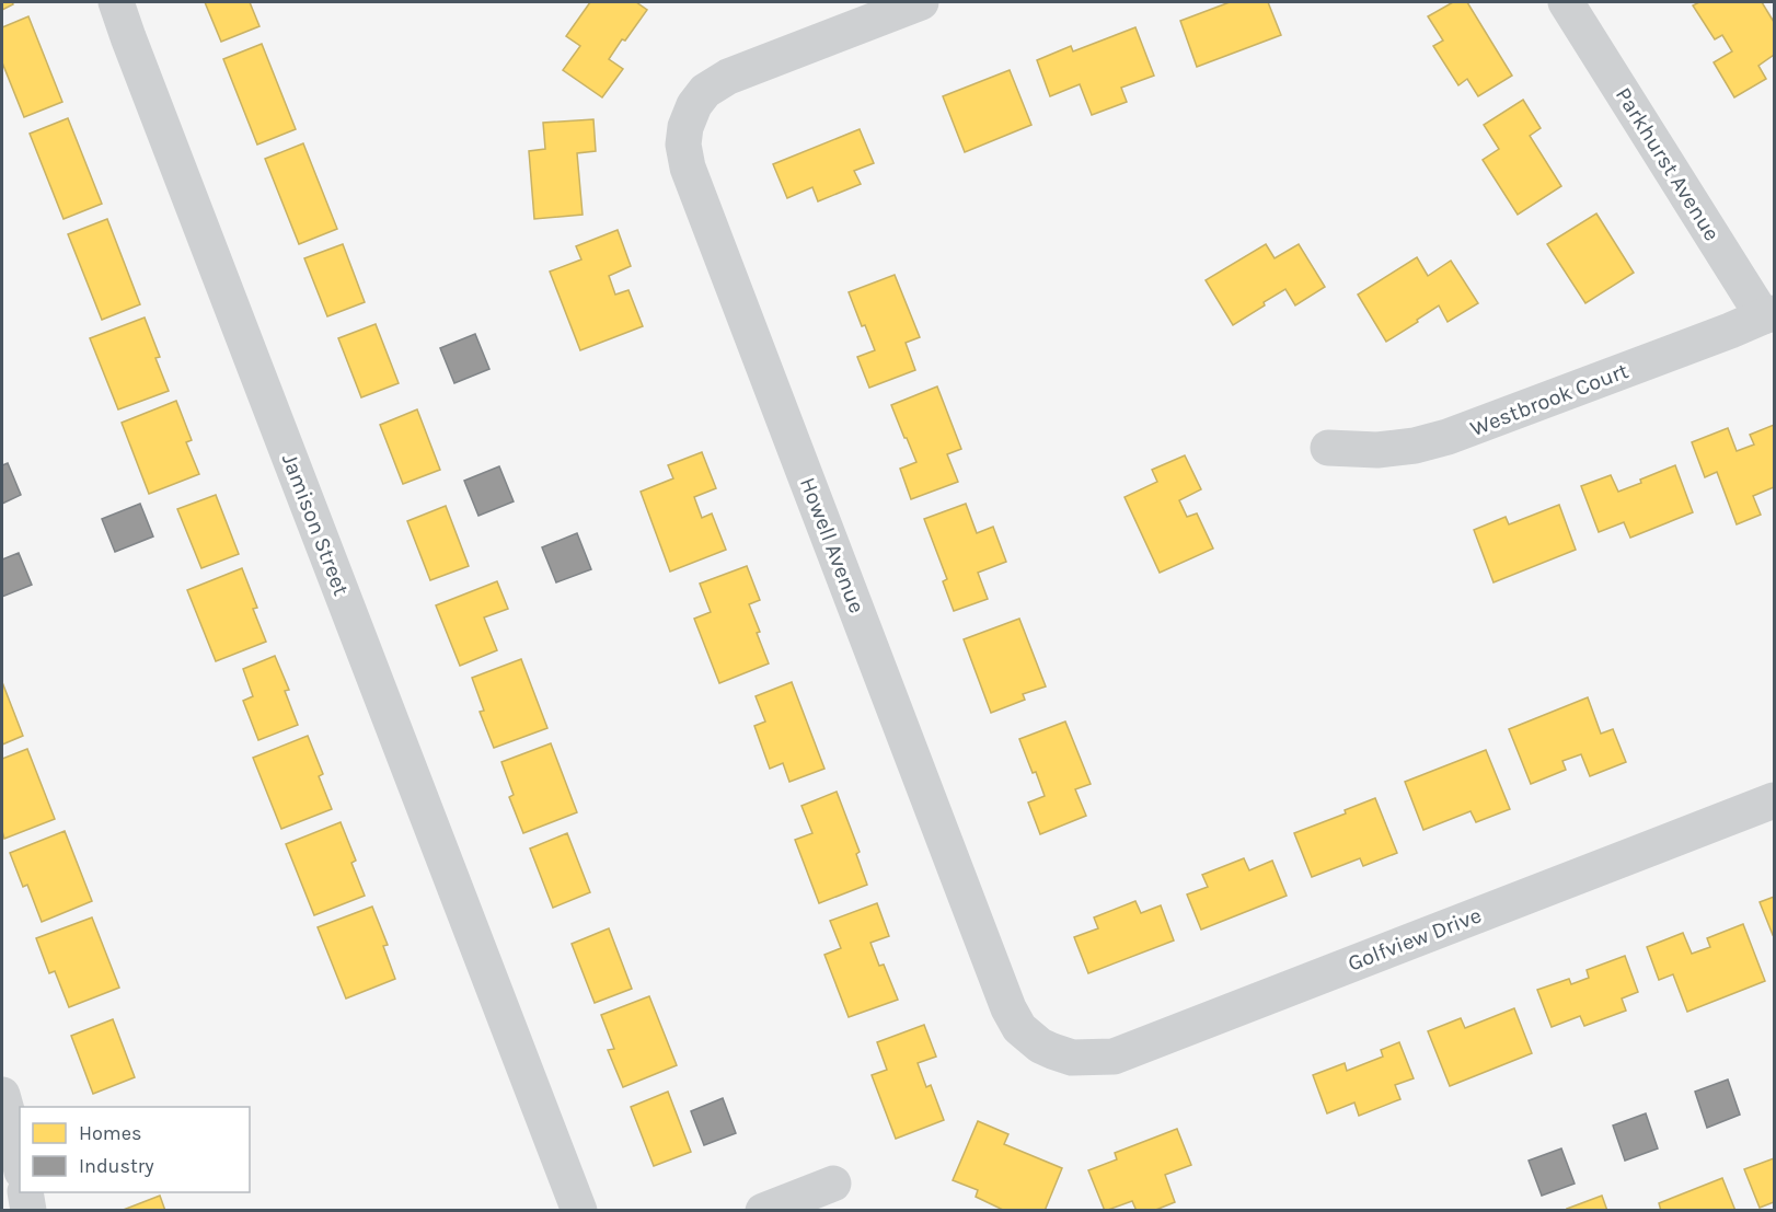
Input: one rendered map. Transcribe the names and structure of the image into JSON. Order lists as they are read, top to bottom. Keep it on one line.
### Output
{"streets":{"street":["Parkhurst Avenue","Westbrook Court","Jamison Street","Howell Avenue","Golfview Drive"]},"crossings":[["Parkhurst Avenue","Westbrook Court"],["Howell Avenue","Golfview Drive"]],"legend":["Homes","Industry"]}
